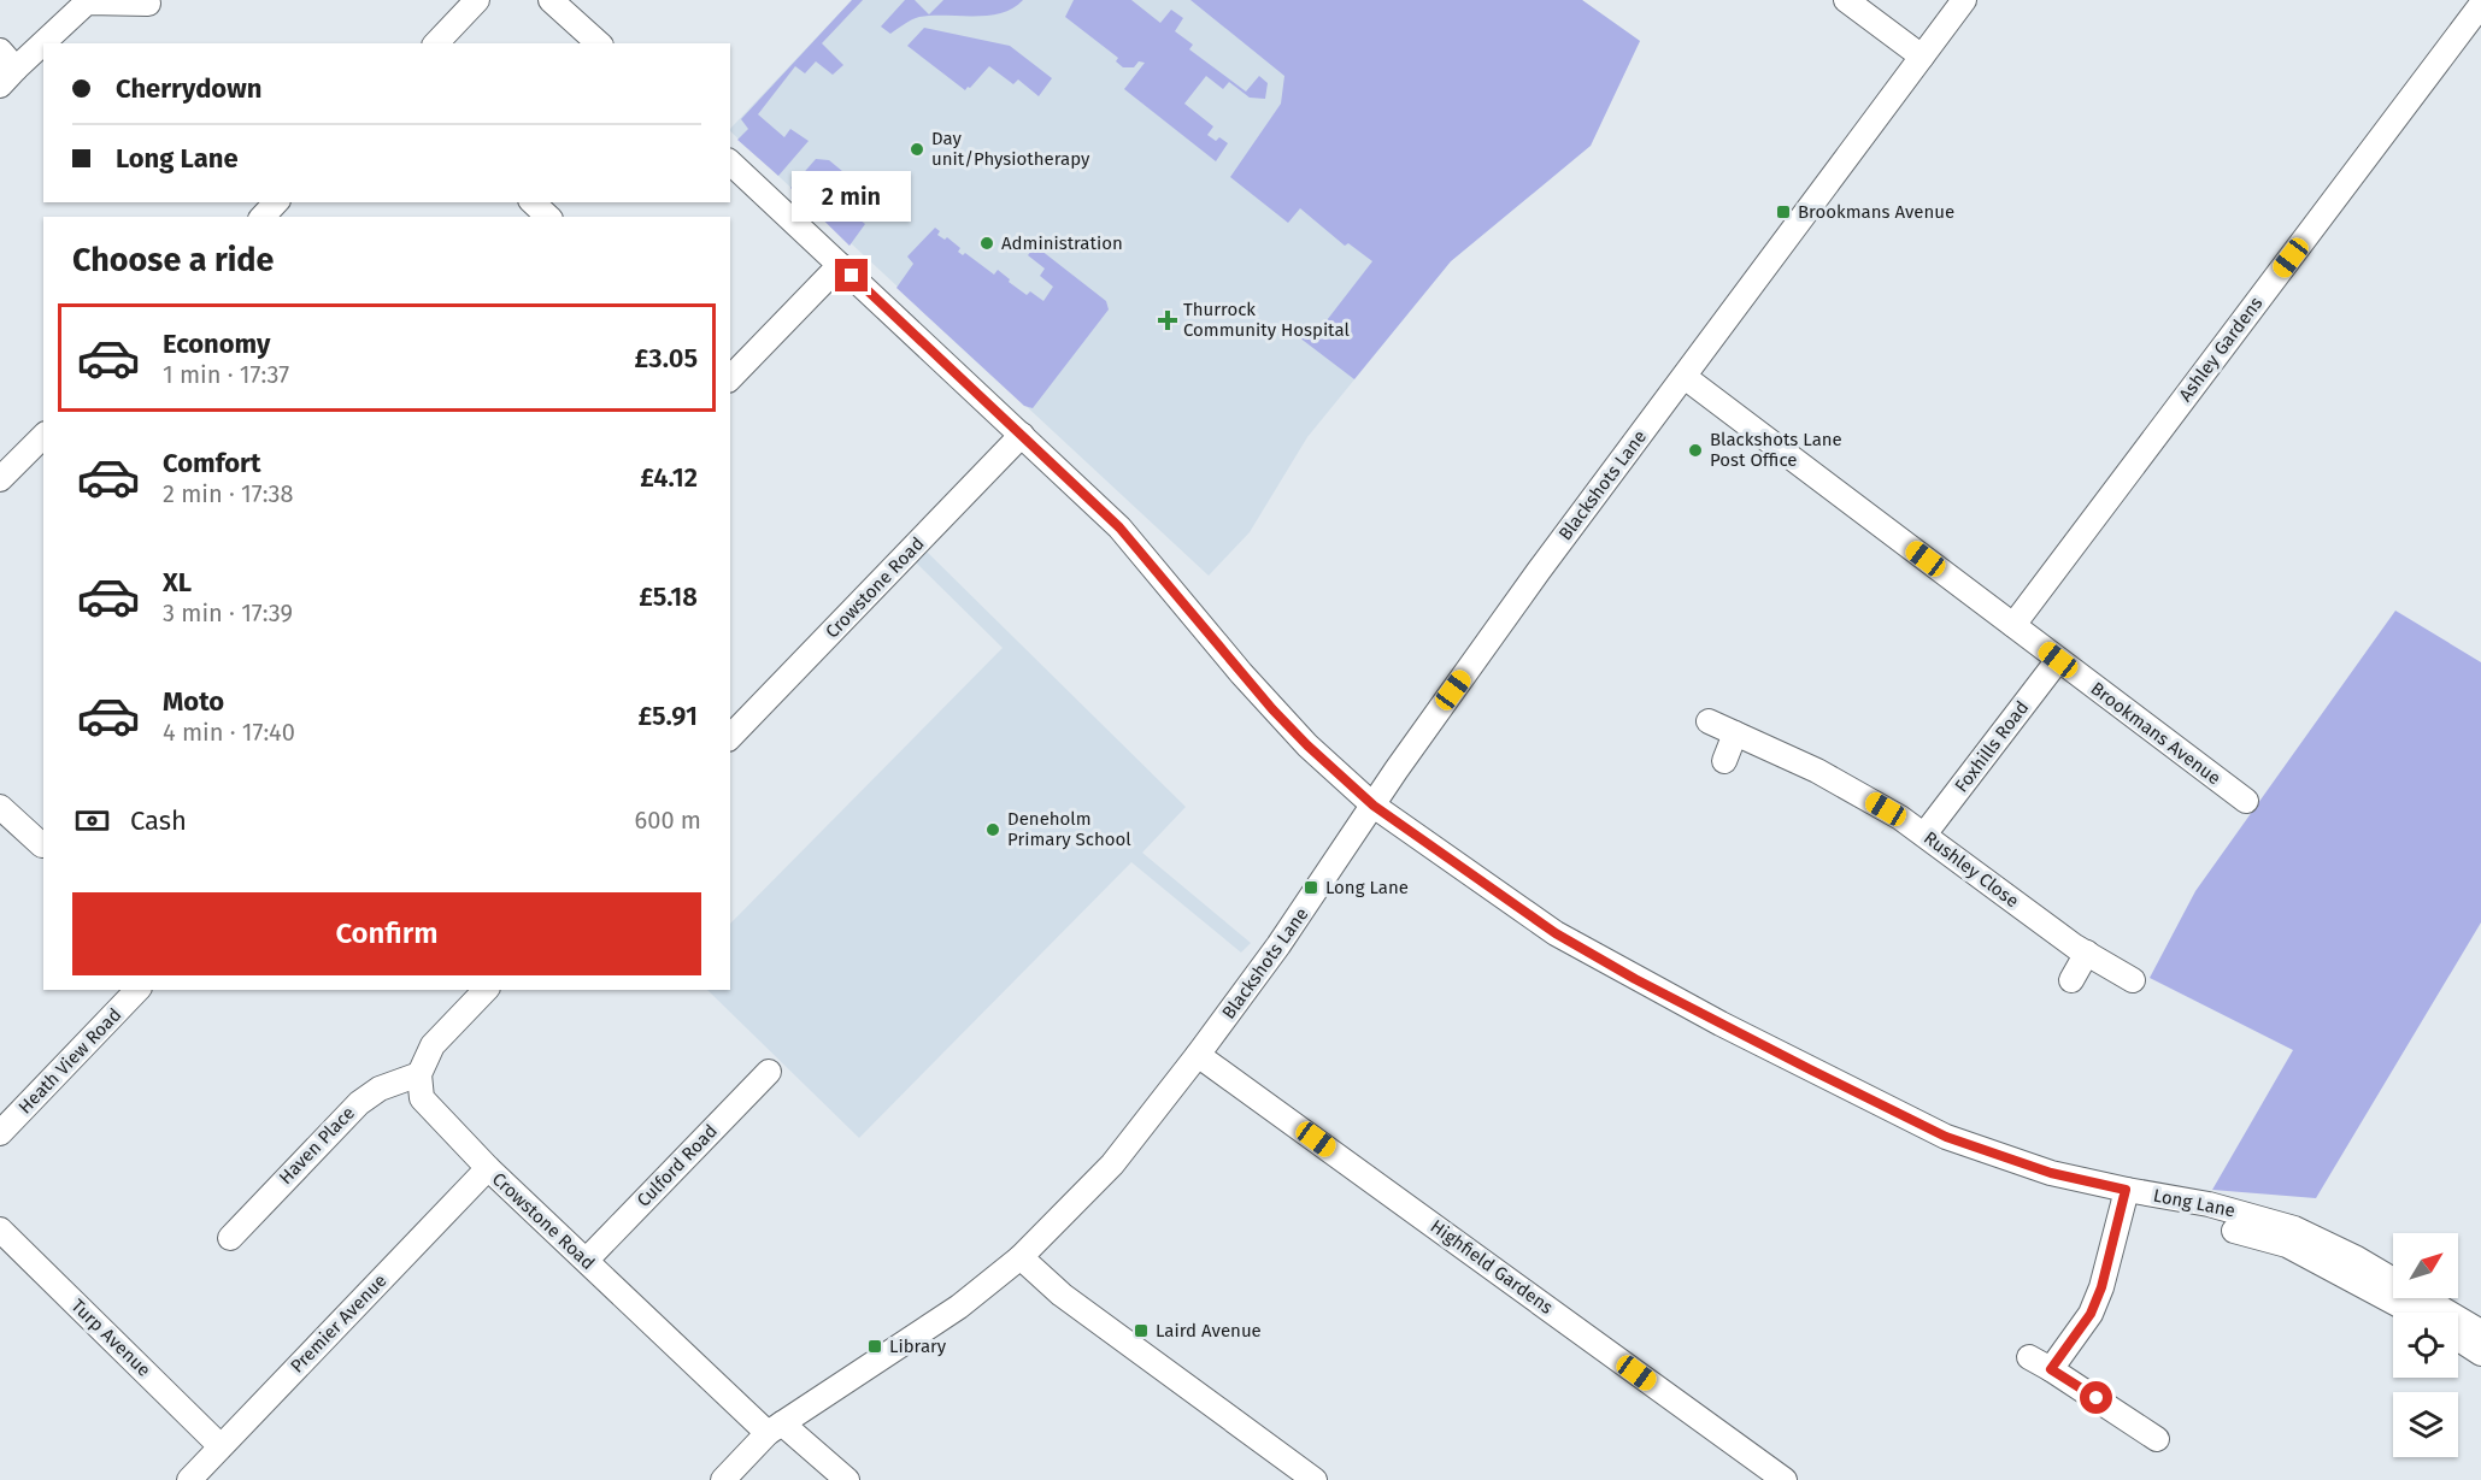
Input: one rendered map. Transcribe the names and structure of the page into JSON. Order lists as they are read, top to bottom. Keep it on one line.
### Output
{"streets":{"street":["Ashley Gardens","Blackshots Lane","Crowstone Road","Brookmans Avenue","Foxhills Road","Rushley Close","Heath View Road","Haven Place","Culford Road","Long Lane","Highfield Gardens","Premier Avenue","Turp Avenue"]},"crossings":[["Ashley Gardens","Brookmans Avenue"],["Blackshots Lane","Crowstone Road"],["Blackshots Lane","Brookmans Avenue"],["Blackshots Lane","Long Lane"],["Blackshots Lane","Highfield Gardens"],["Crowstone Road","Haven Place"],["Crowstone Road","Culford Road"],["Crowstone Road","Long Lane"],["Crowstone Road","Premier Avenue"],["Brookmans Avenue","Foxhills Road"],["Foxhills Road","Rushley Close"],["Premier Avenue","Turp Avenue"]],"places":{"other":["Day unit/Physiotherapy","Administration","Blackshots Lane Post Office","Deneholm Primary School"],"transit":["Brookmans Avenue","Long Lane","Laird Avenue","Library"],"health":["Thurrock Community Hospital"]},"north":"top right","page":{"banner":["Cherrydown","Long Lane"],"bubble":"2 min","heading":"Choose a ride","list":[{"name":"Economy","note":"1 min · 17:37","value":"£3.05"},{"name":"Comfort","note":"2 min · 17:38","value":"£4.12"},{"name":"XL","note":"3 min · 17:39","value":"£5.18"},{"name":"Moto","note":"4 min · 17:40","value":"£5.91"}],"pay":["Cash","600 m"],"buttons":"Confirm"}}
